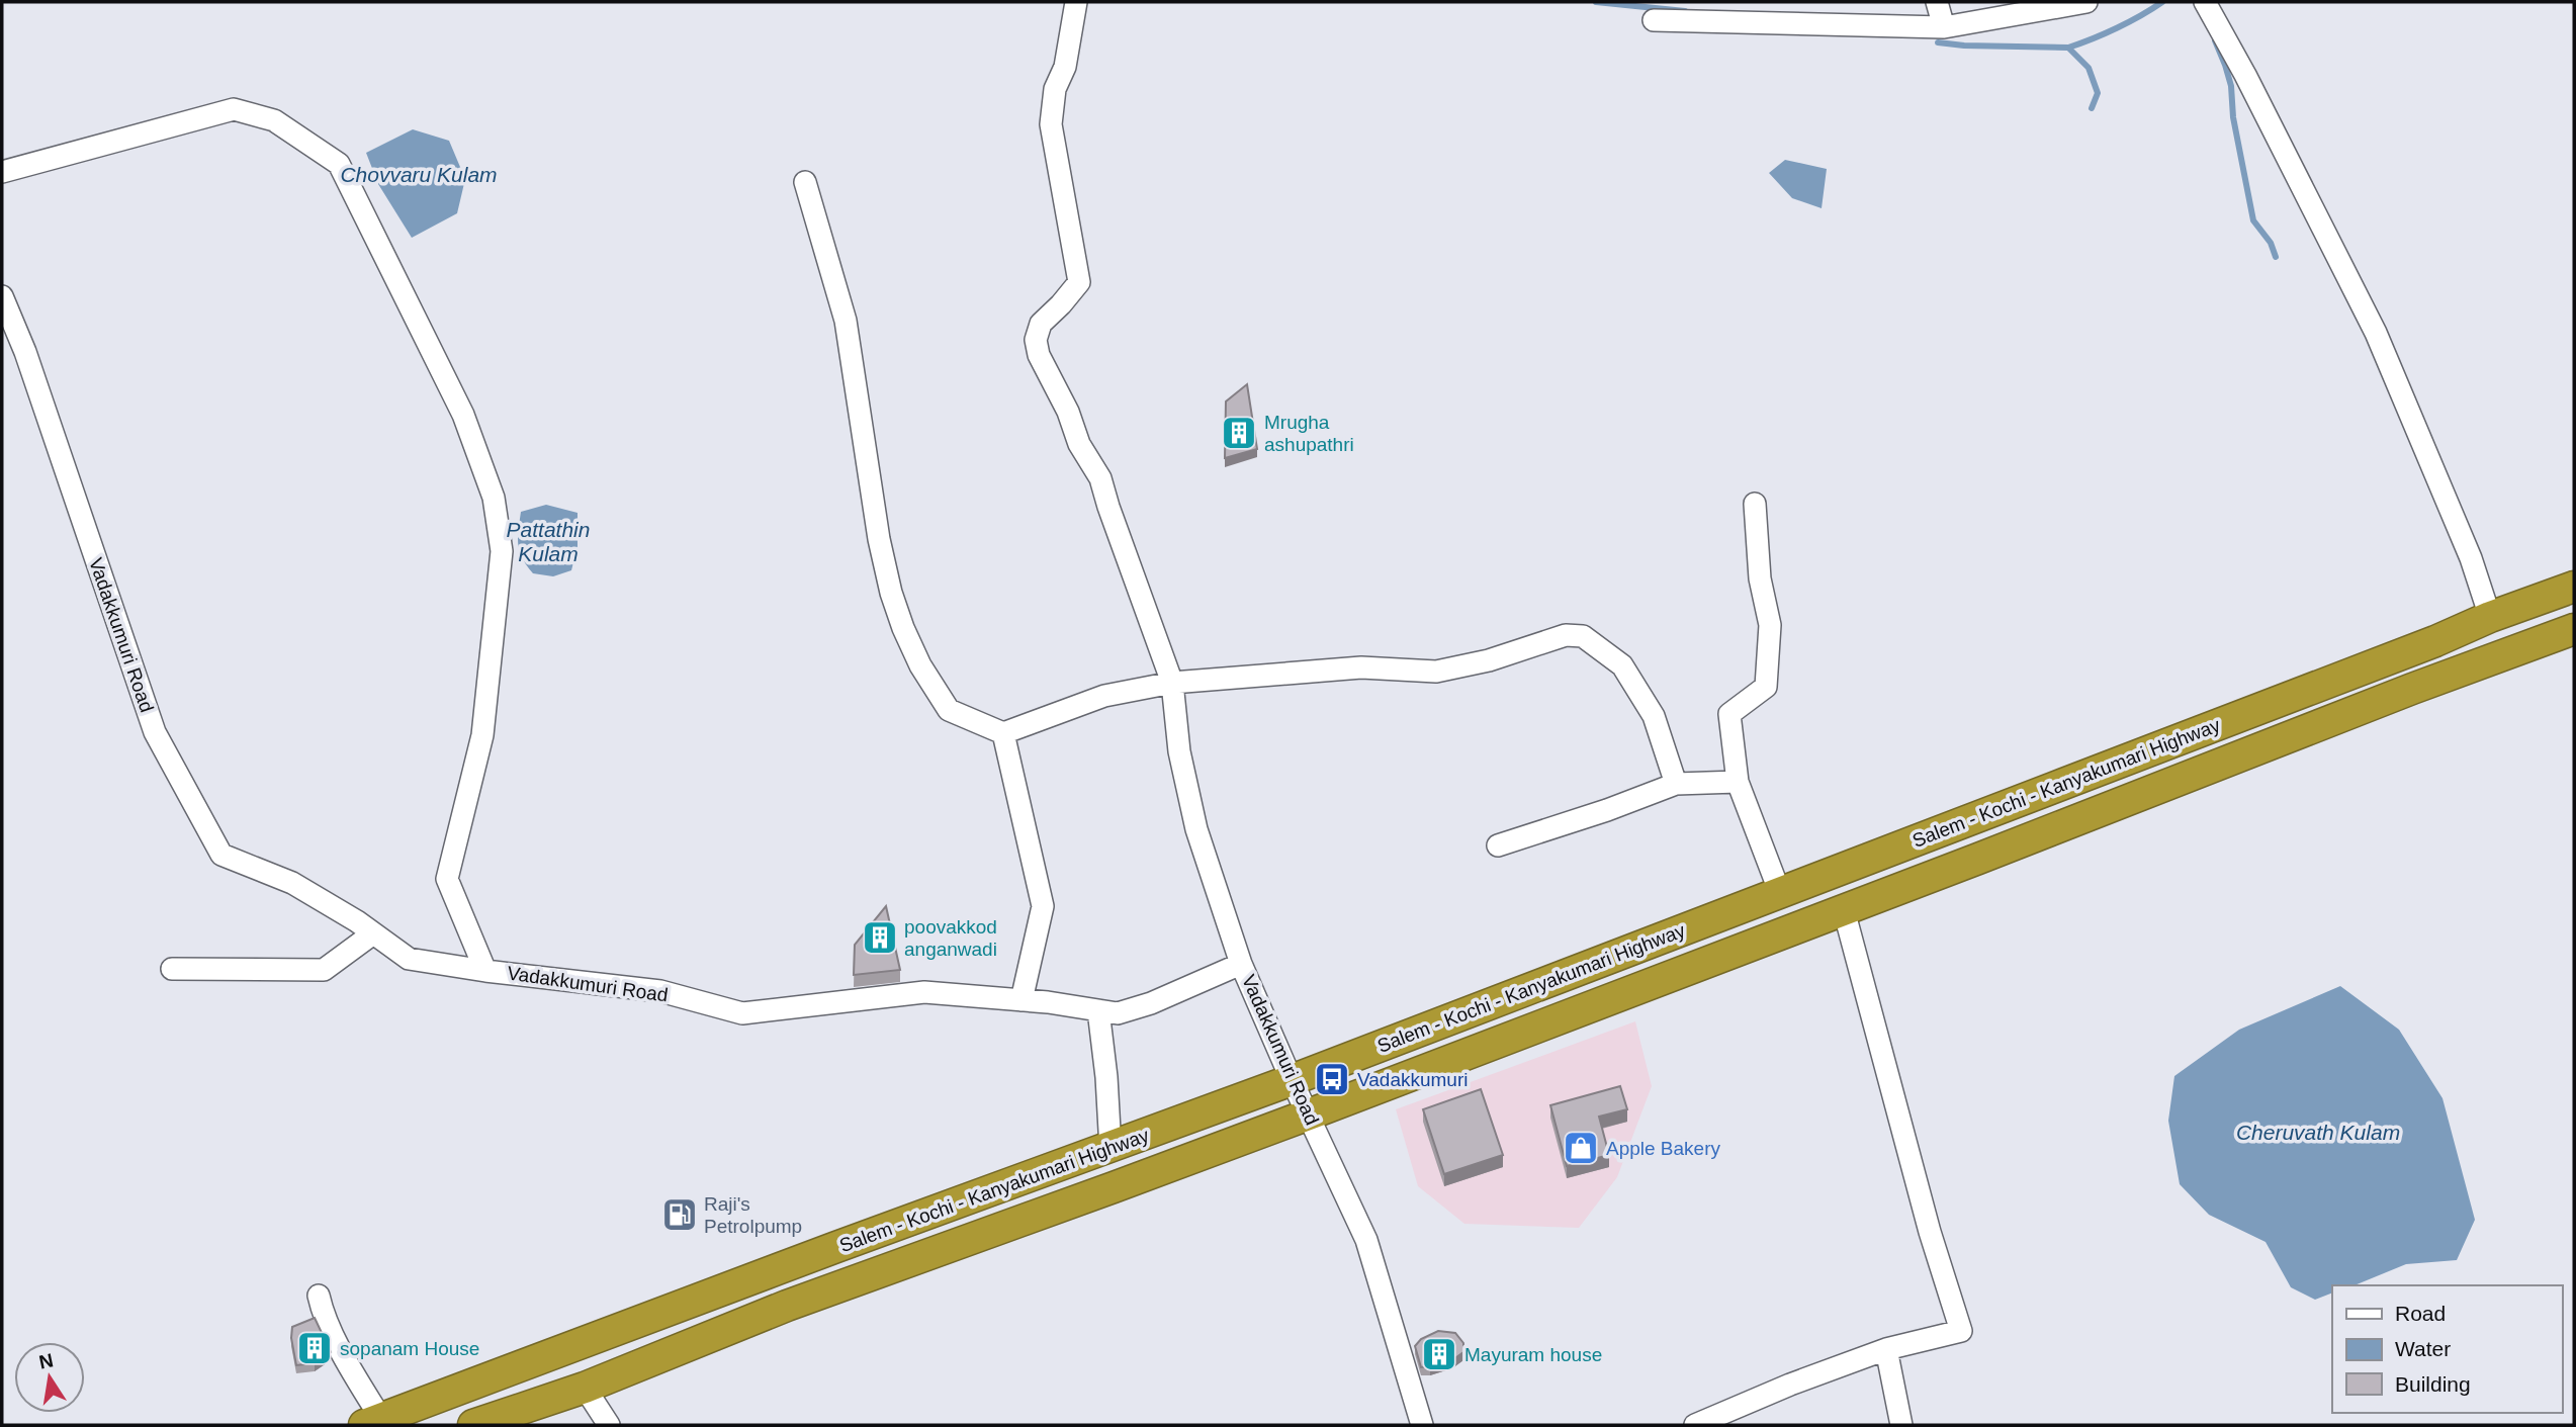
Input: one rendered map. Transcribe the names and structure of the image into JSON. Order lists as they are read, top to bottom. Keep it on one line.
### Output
{"streets":{"highway":["Salem - Kochi - Kanyakumari Highway"],"street":["Vadakkumuri Road"]},"crossings":[["Vadakkumuri Road","Salem - Kochi - Kanyakumari Highway"]],"water":["Chovvaru Kulam","Pattathin Kulam","Cheruvath Kulam"],"places":{"building":["Mrugha ashupathri","poovakkod anganwadi","sopanam House","Mayuram house"],"bus stop":["Vadakkumuri"],"shop":["Apple Bakery"],"fuel station":["Raji's Petrolpump"]},"legend":["Road","Water","Building"],"north":"top"}
